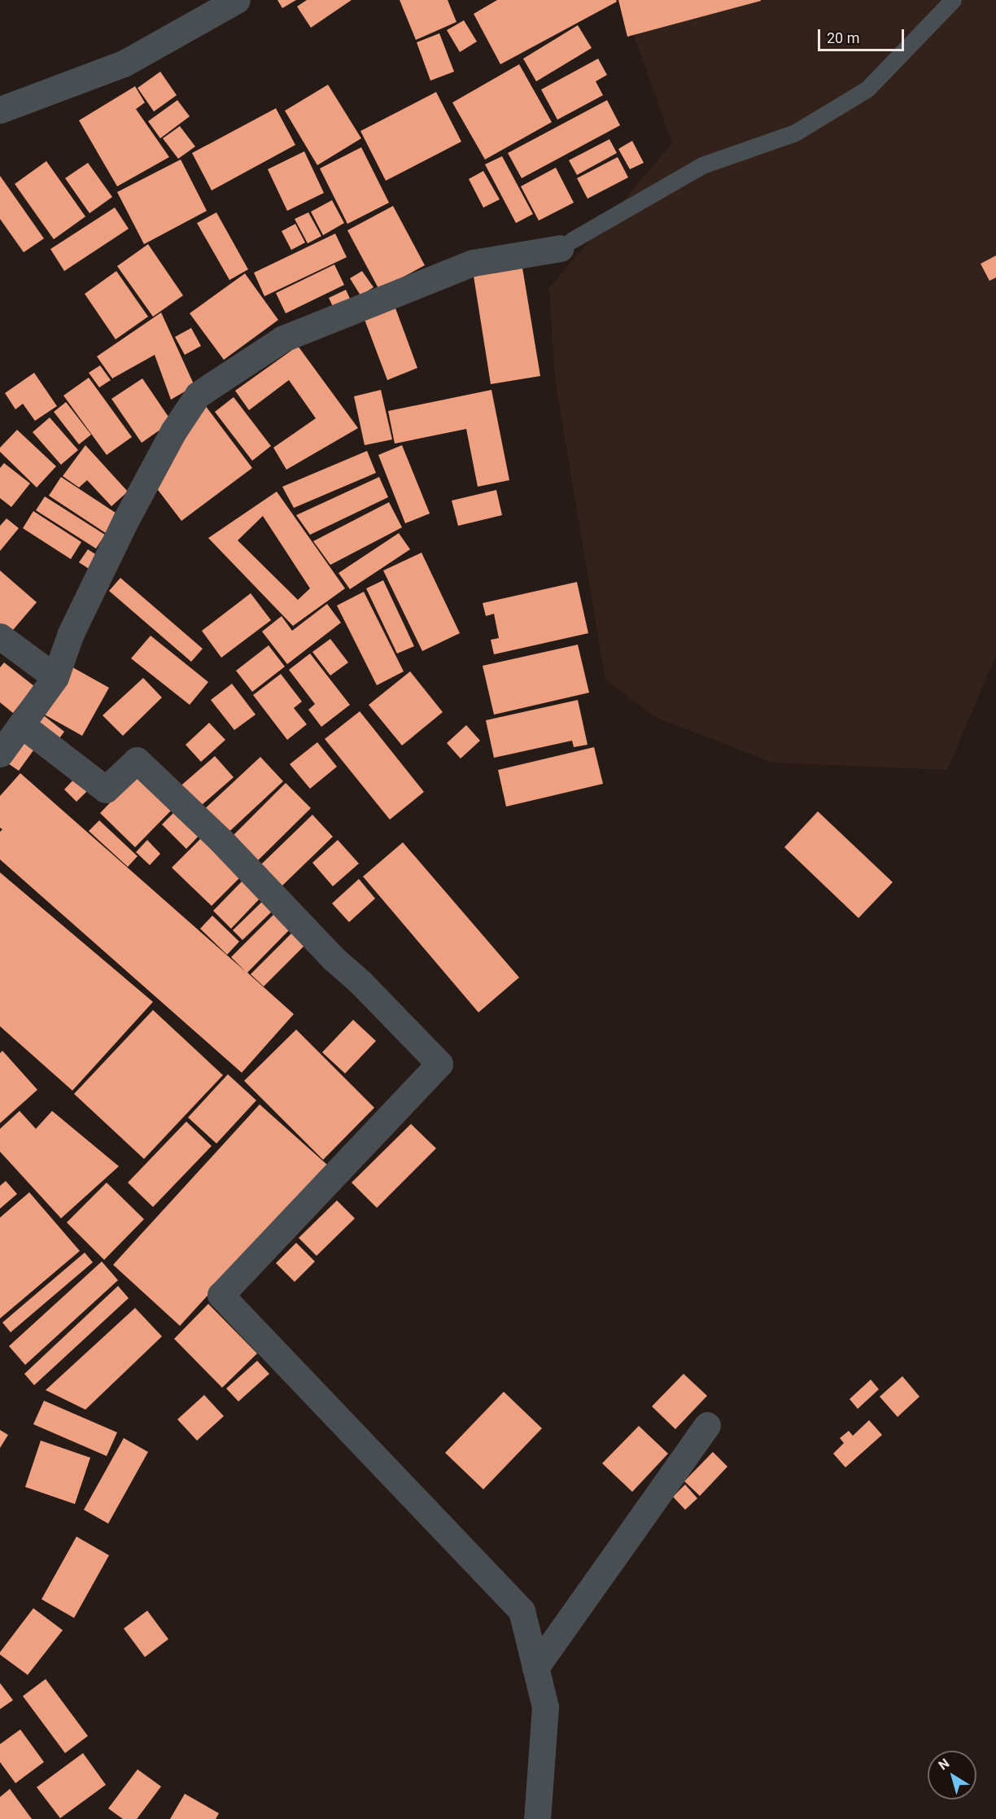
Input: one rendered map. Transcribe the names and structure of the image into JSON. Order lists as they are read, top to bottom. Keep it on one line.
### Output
{"scale_bar":"20 m","north":"top left"}
